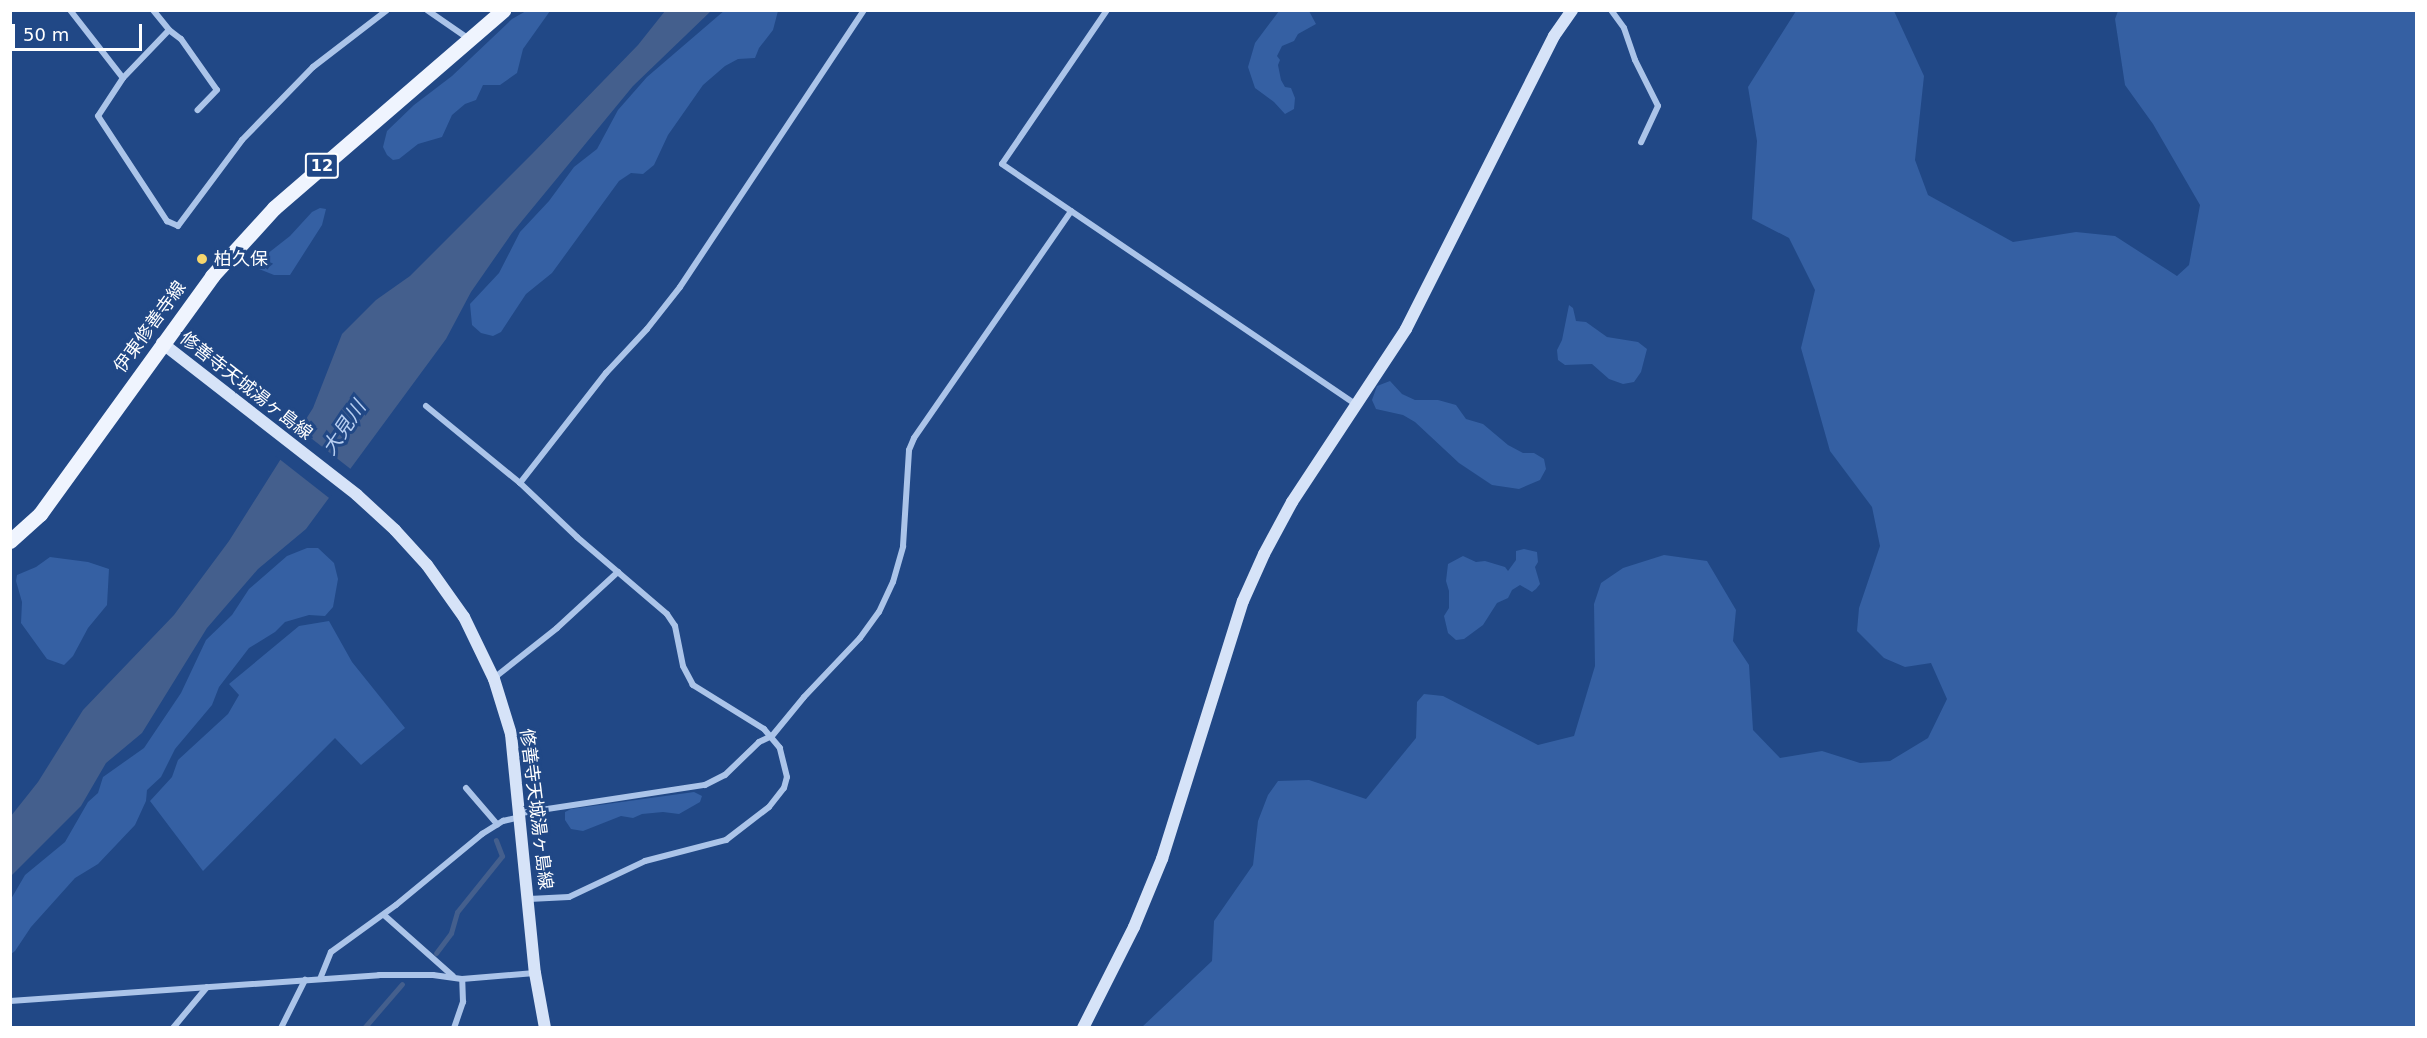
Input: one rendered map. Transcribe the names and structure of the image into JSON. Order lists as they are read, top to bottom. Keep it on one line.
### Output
{"streets":{"main road":["12","伊東修善寺線"],"street":["修善寺天城湯ヶ島線"]},"crossings":[["伊東修善寺線","修善寺天城湯ヶ島線"]],"water":["大見川"],"places":["柏久保"],"scale_bar":"50 m"}
